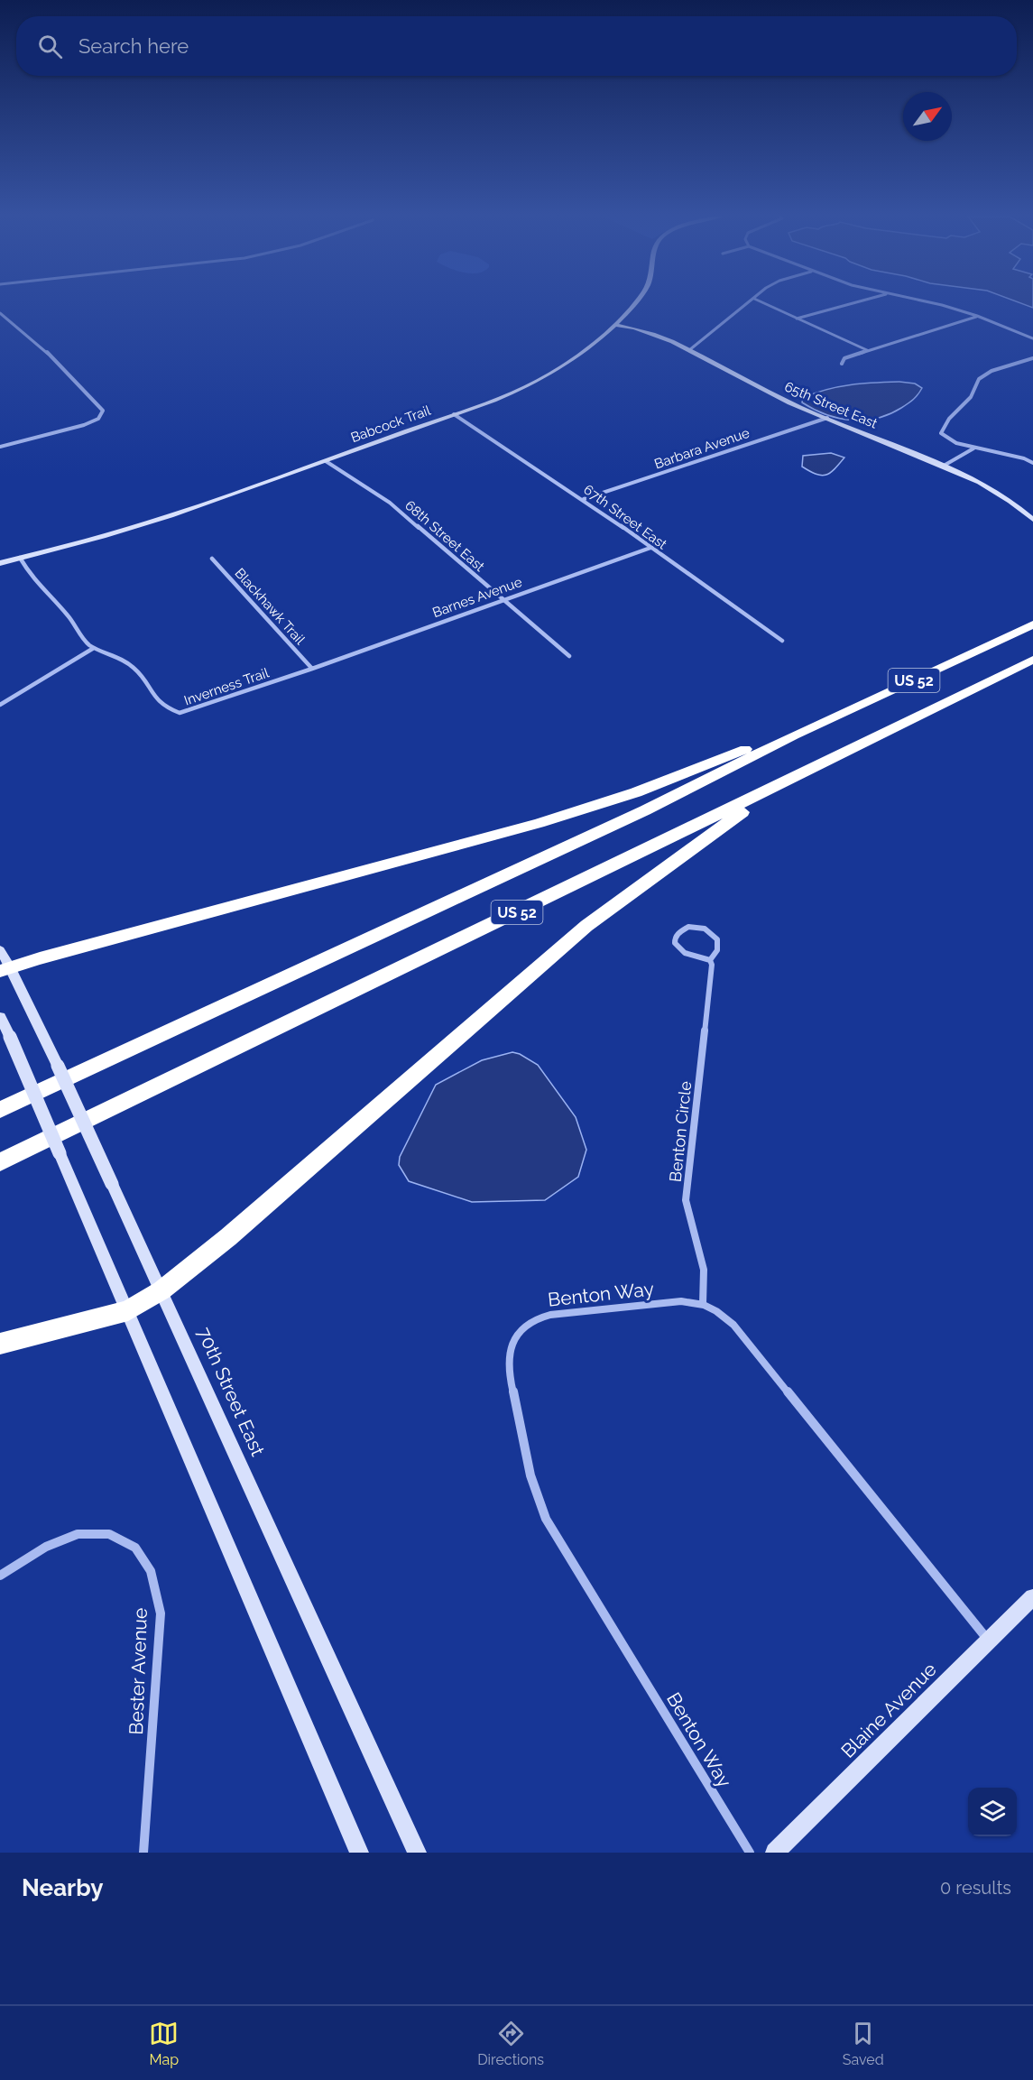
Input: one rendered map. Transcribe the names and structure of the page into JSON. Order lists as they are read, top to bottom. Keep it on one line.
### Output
{"streets":{"highway":["US 52"],"street":["65th Street East","Babcock Trail","Barbara Avenue","67th Street East","68th Street East","Barnes Avenue","Blackhawk Trail","Inverness Trail","Benton Circle","Benton Way","70th Street East","Bester Avenue","Blaine Avenue"]},"crossings":[["65th Street East","Babcock Trail"],["65th Street East","Barbara Avenue"],["Babcock Trail","67th Street East"],["Babcock Trail","68th Street East"],["Babcock Trail","Inverness Trail"],["Barbara Avenue","67th Street East"],["67th Street East","Barnes Avenue"],["68th Street East","Barnes Avenue"],["Barnes Avenue","Blackhawk Trail"],["Barnes Avenue","Inverness Trail"],["Blackhawk Trail","Inverness Trail"],["Benton Circle","Benton Way"],["Benton Way","Blaine Avenue"]],"north":"top right","page":{"search":"Search here","heading":["Nearby","0 results"],"nav":["Map","Directions","Saved"]}}
